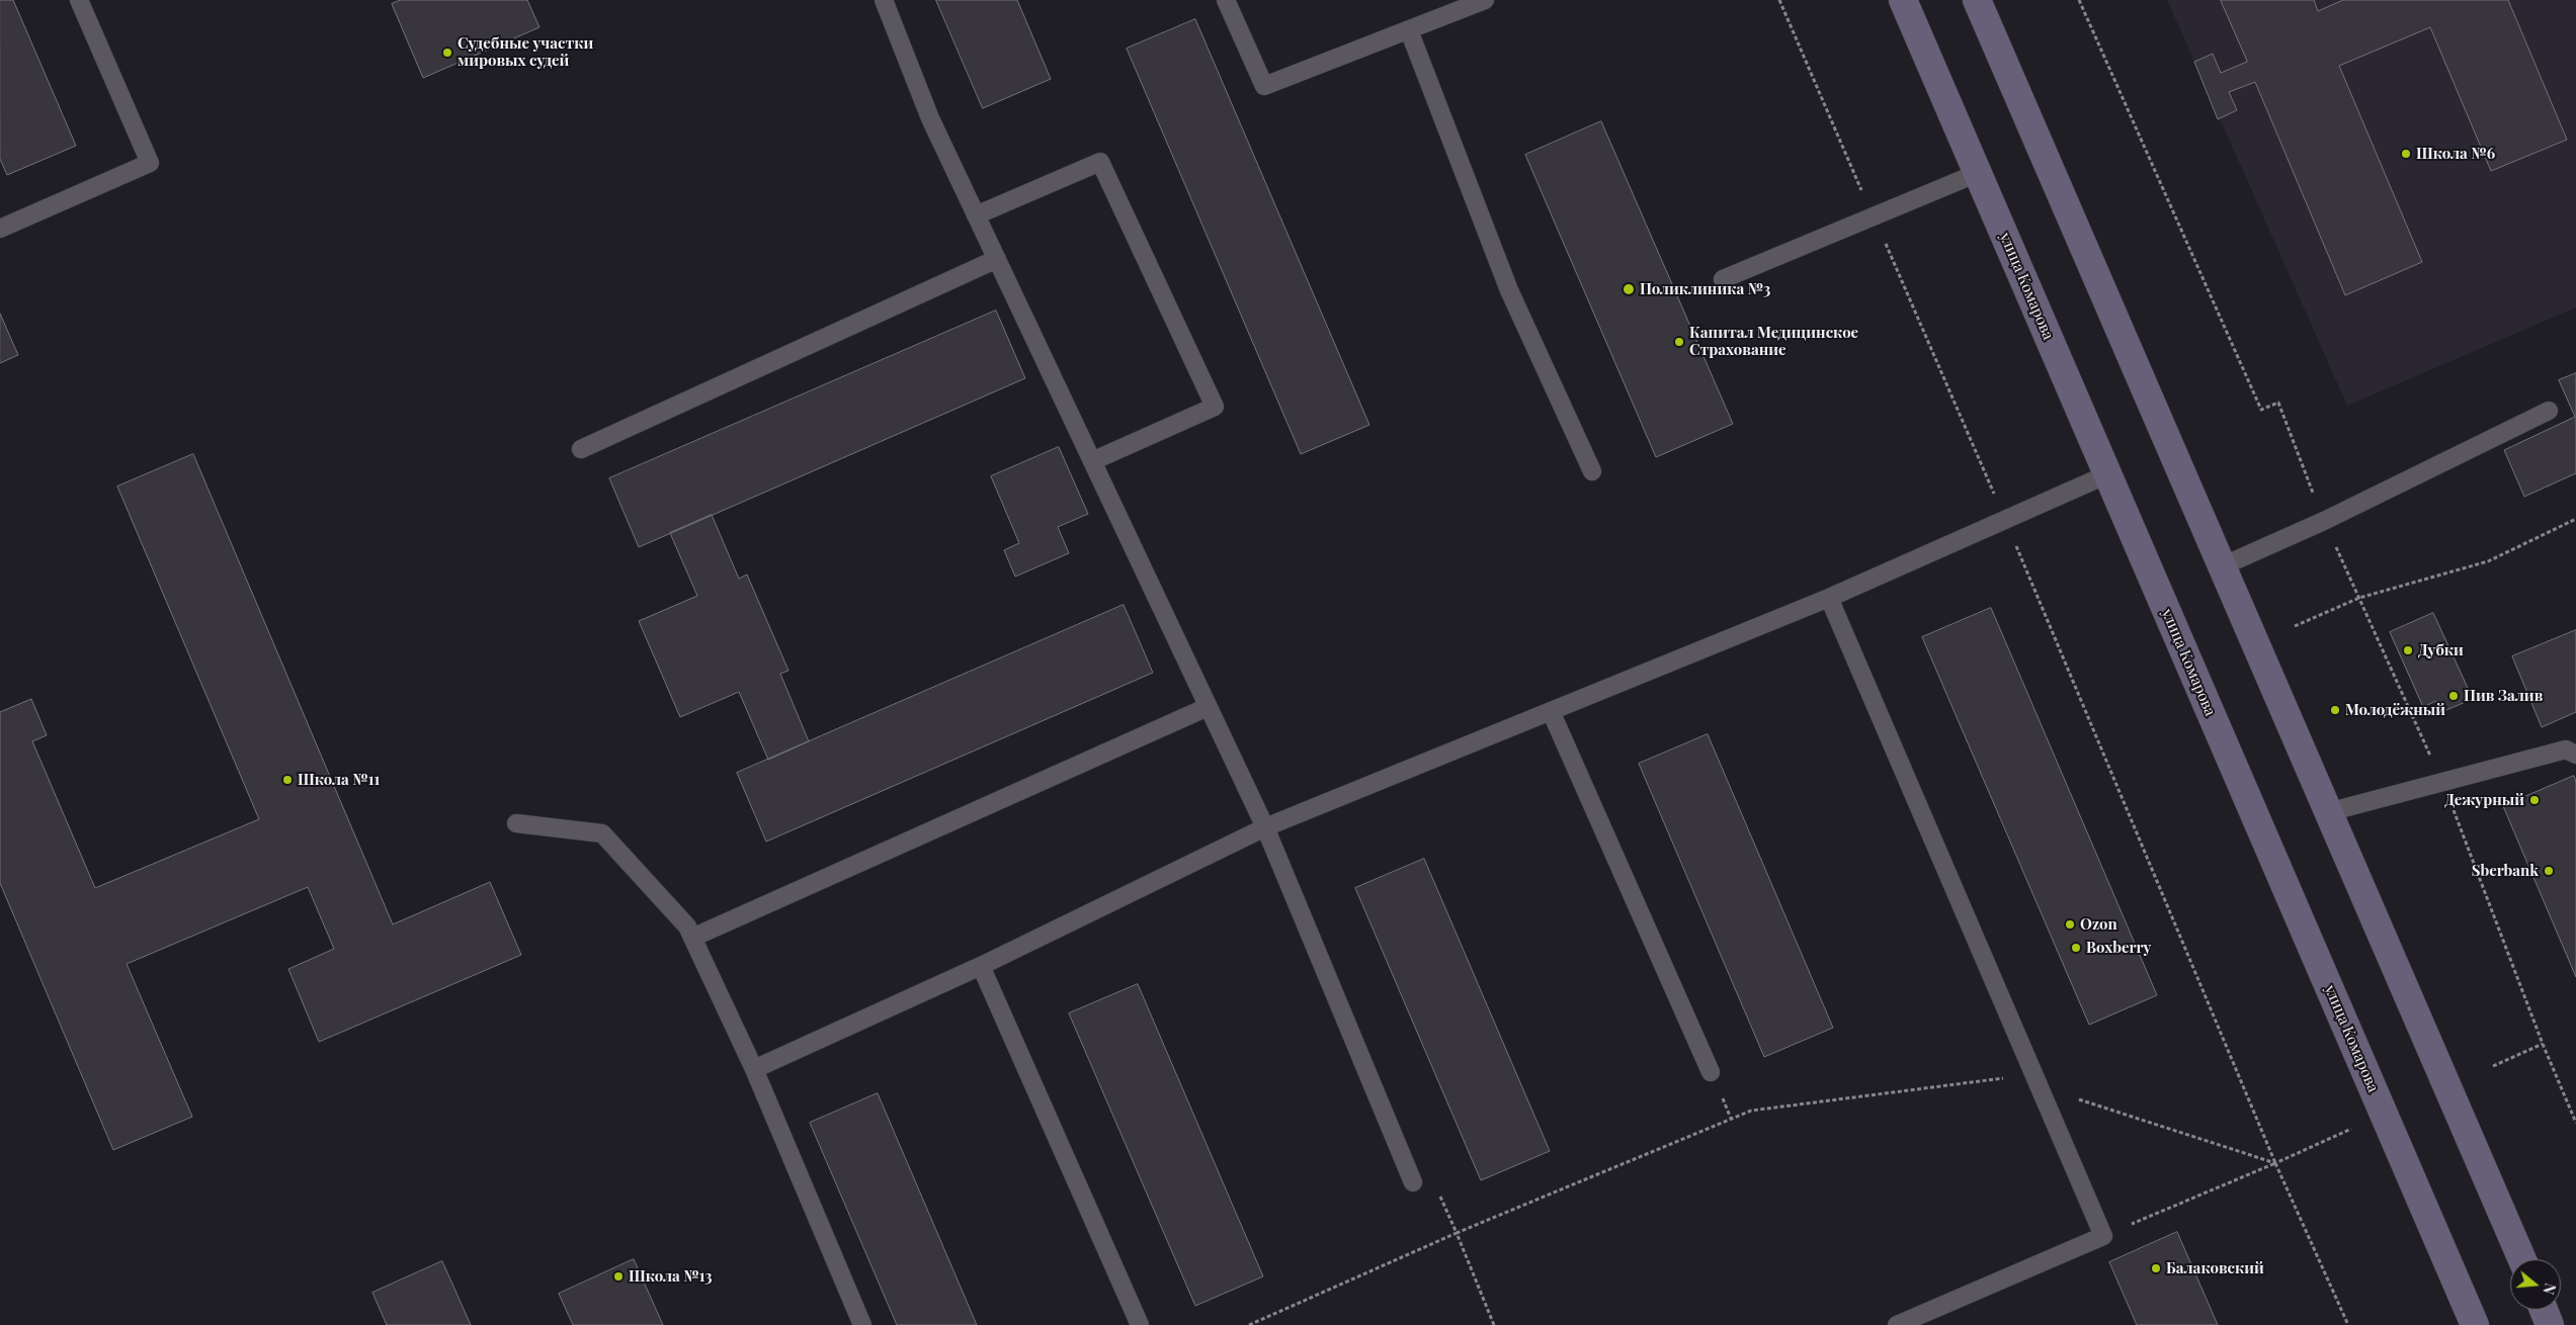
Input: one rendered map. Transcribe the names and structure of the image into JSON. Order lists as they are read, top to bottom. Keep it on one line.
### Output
{"streets":{"main road":["улица Комарова"]},"places":["Судебные участки мировых судей","Школа №6","Поликлиника №3","Капитал Медицинское Страхование","Дубки","Пив Залив","Молодёжный","Школа №11","Дежурный","Sberbank","Ozon","Boxberry","Балаковский","Школа №13"],"north":"right"}
